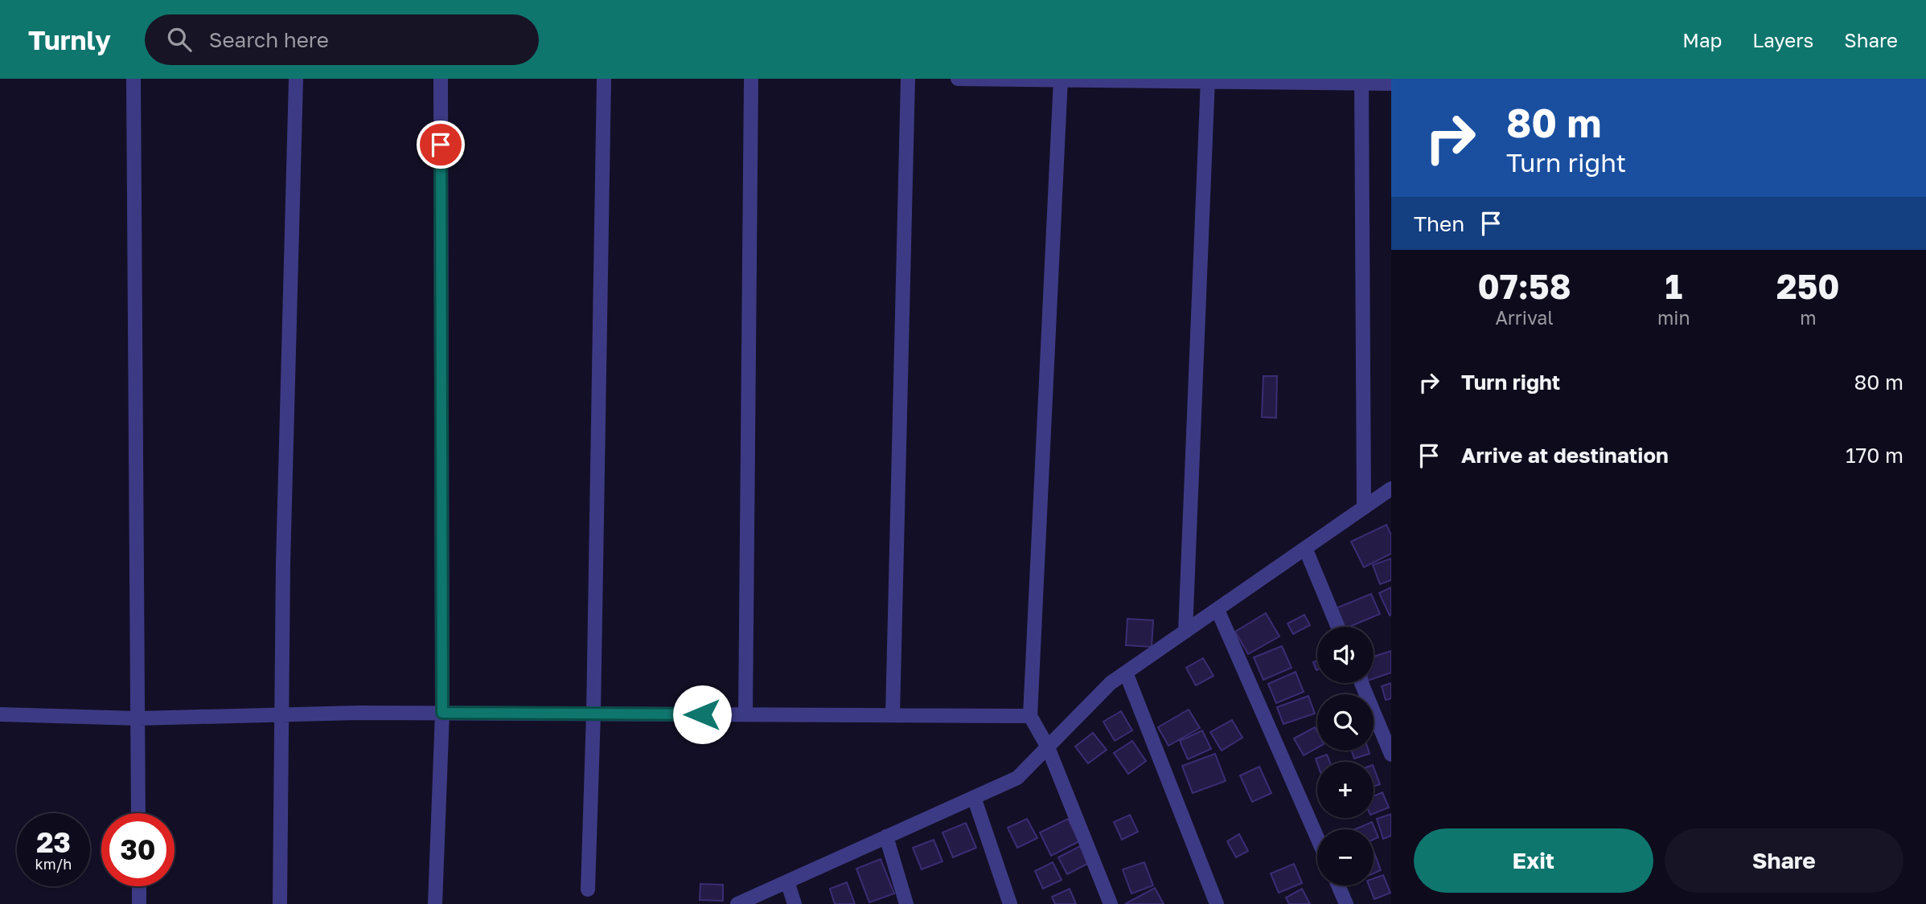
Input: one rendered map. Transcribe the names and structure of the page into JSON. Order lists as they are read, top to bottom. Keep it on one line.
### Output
{"page":{"header":"Turnly","search":"Search here","nav":["Map","Layers","Share"],"turn":["80 m","Turn right"],"then":"Then","eta":["07:58","Arrival","1","min","250","m"],"list":[{"name":"Turn right","value":"80 m"},{"name":"Arrive at destination","value":"170 m"}],"map_buttons":["+","−"],"speed":"23 km/h","limit":"30","buttons":["Exit","Share"]}}
